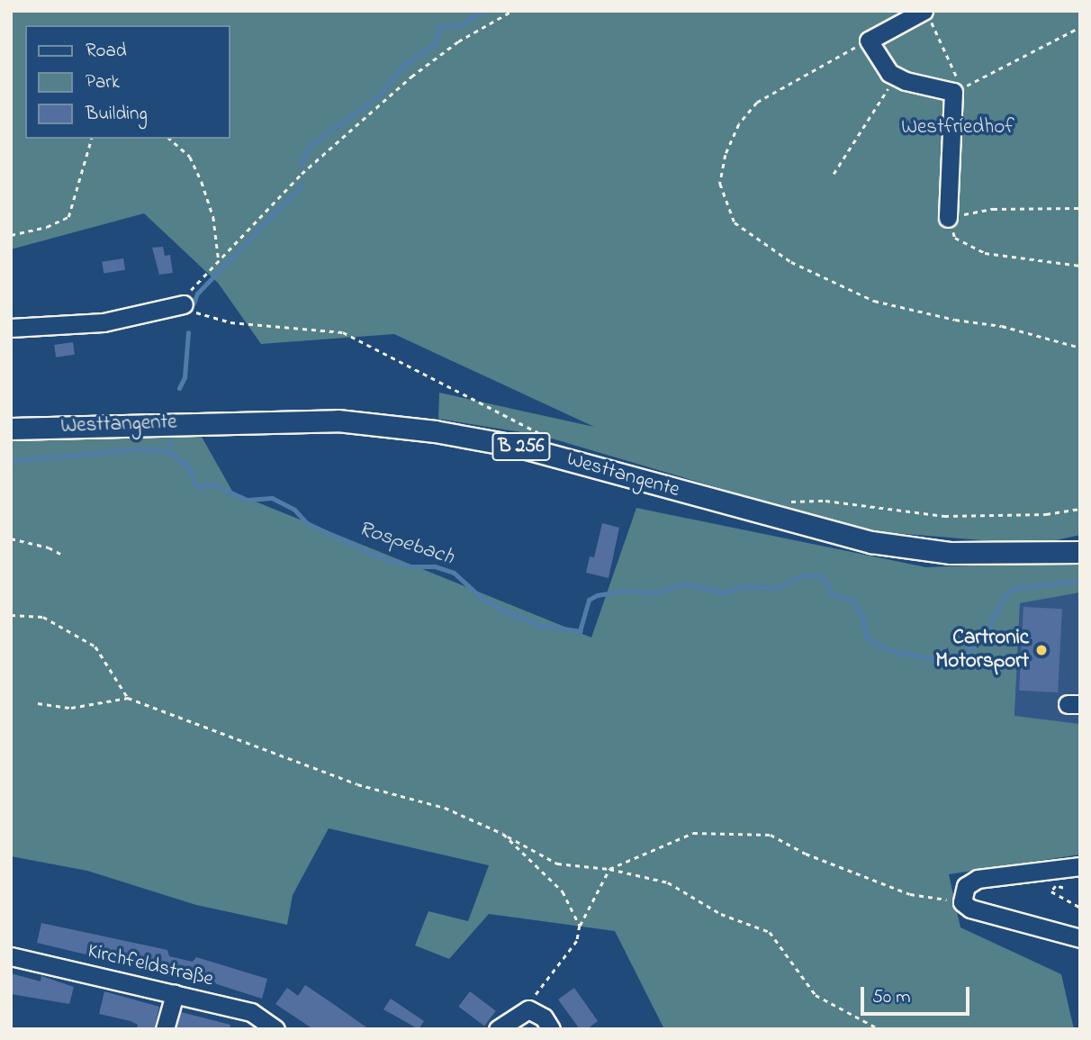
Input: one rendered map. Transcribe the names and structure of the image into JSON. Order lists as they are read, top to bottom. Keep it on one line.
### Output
{"streets":{"main road":["Westtangente","B 256"],"street":["Kirchfeldstraße"]},"water":["Rospebach"],"parks":["Westfriedhof"],"places":["Cartronic Motorsport"],"legend":["Road","Park","Building"],"scale_bar":"50 m"}
